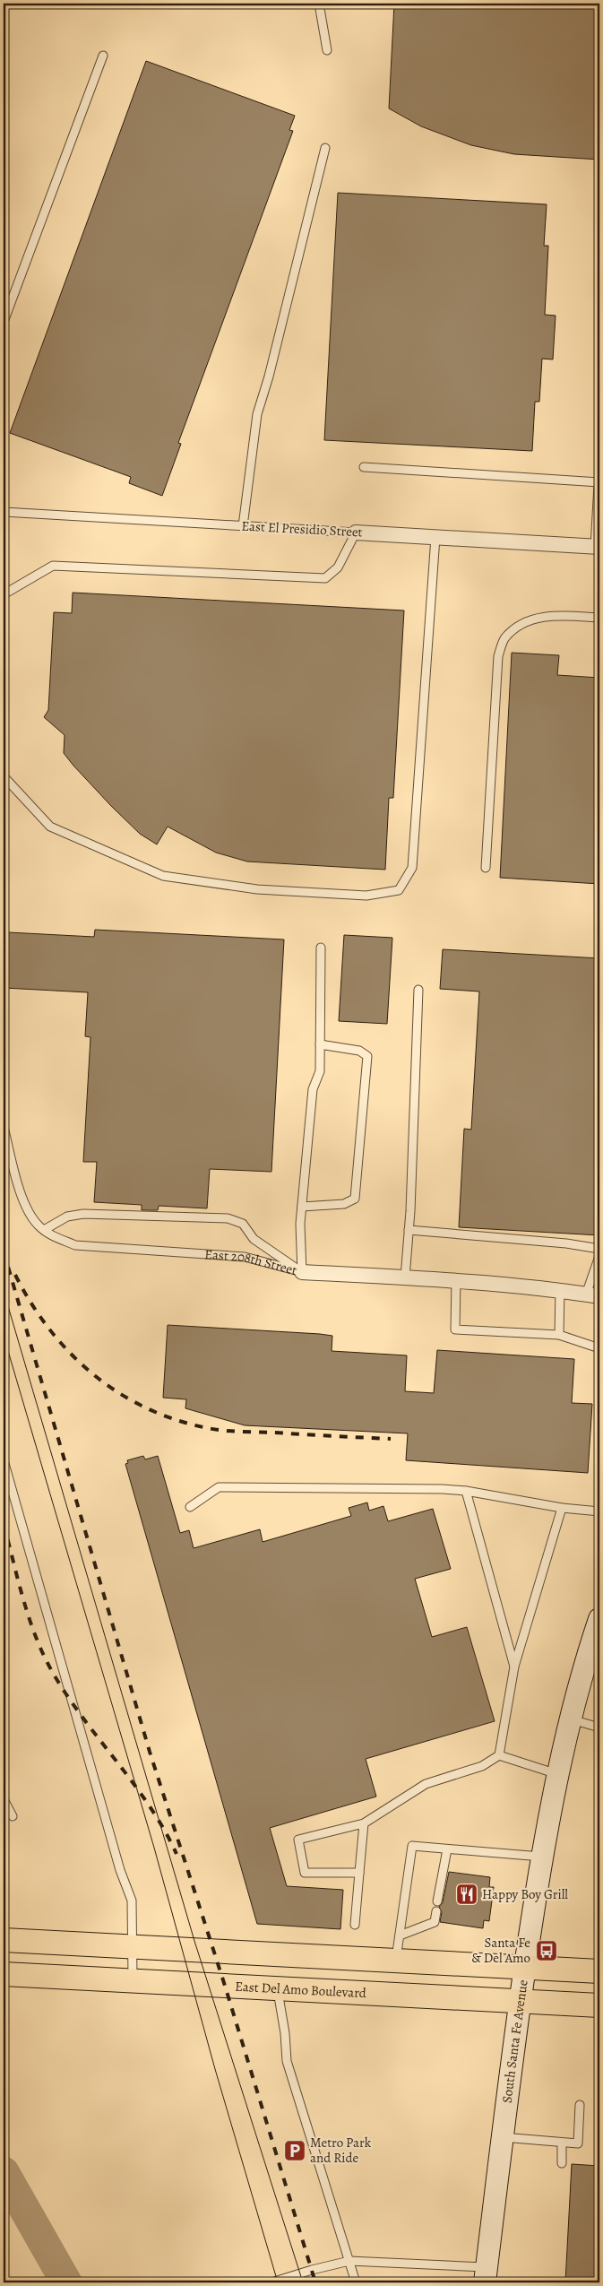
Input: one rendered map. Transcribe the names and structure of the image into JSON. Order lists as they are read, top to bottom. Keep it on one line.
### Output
{"streets":{"main road":["East Del Amo Boulevard","South Santa Fe Avenue"],"street":["East El Presidio Street","East 208th Street"]},"crossings":[["East Del Amo Boulevard","South Santa Fe Avenue"]],"places":{"restaurant":["Happy Boy Grill"],"bus stop":["Santa Fe & Del Amo"],"parking":["Metro Park and Ride"]}}
